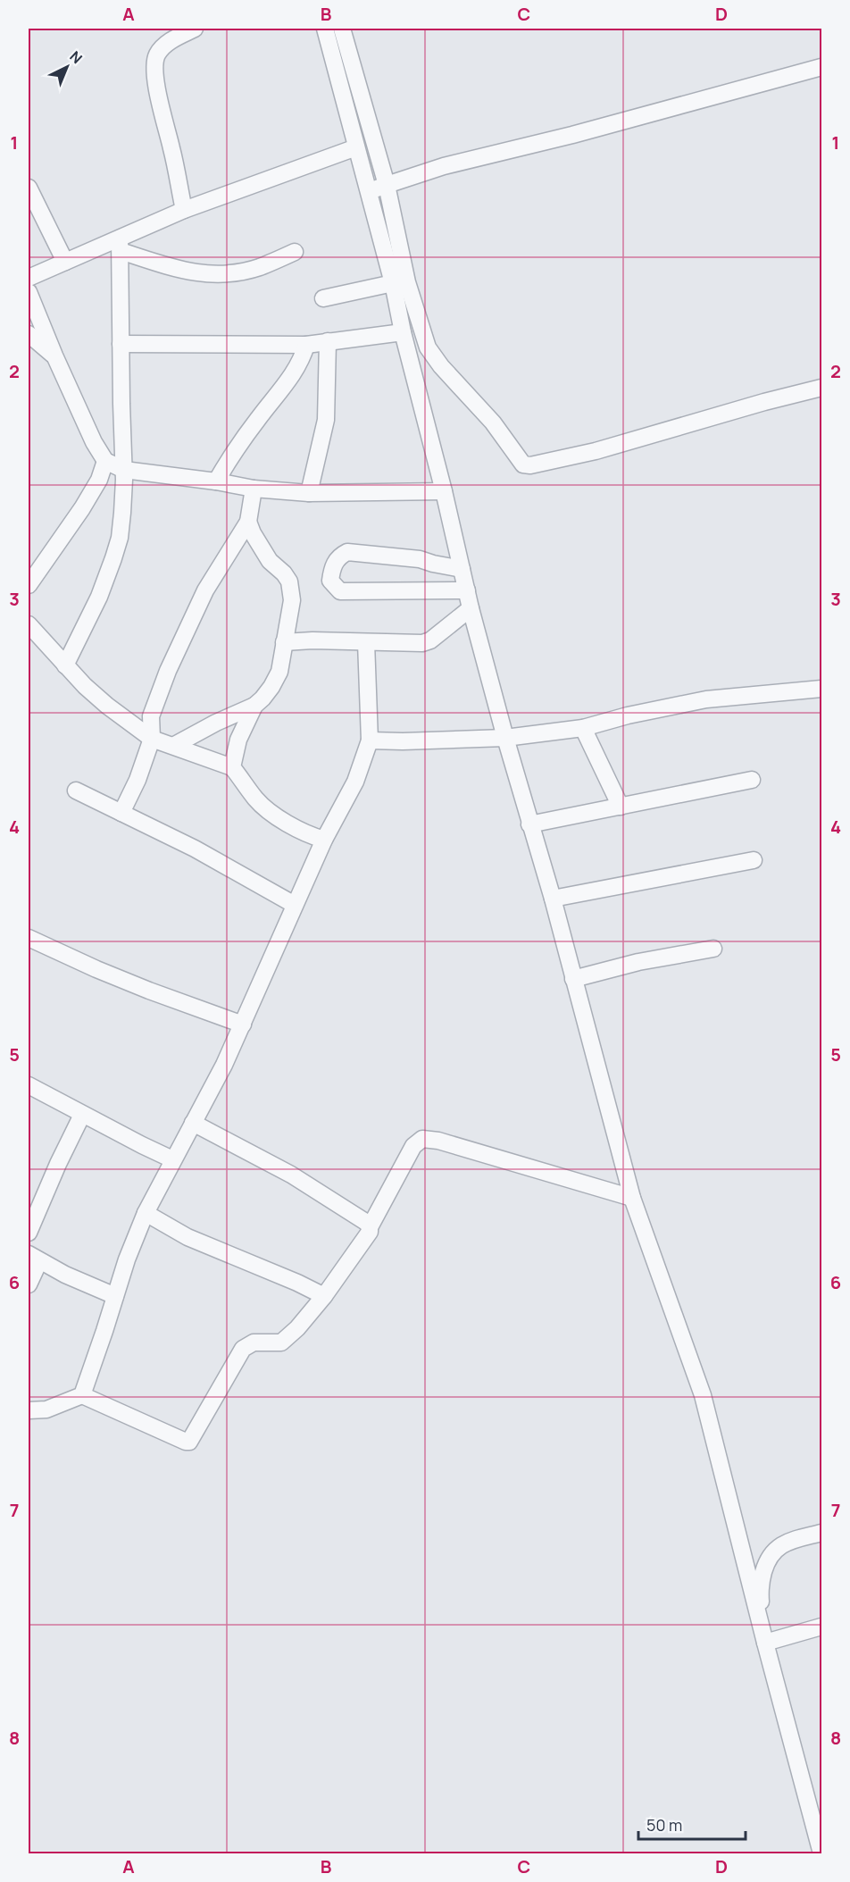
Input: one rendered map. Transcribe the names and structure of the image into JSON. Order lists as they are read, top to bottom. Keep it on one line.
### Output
{"scale_bar":"50 m","north":"top right","grid":{"columns":["A","B","C","D"],"rows":["1","2","3","4","5","6","7","8"]}}
